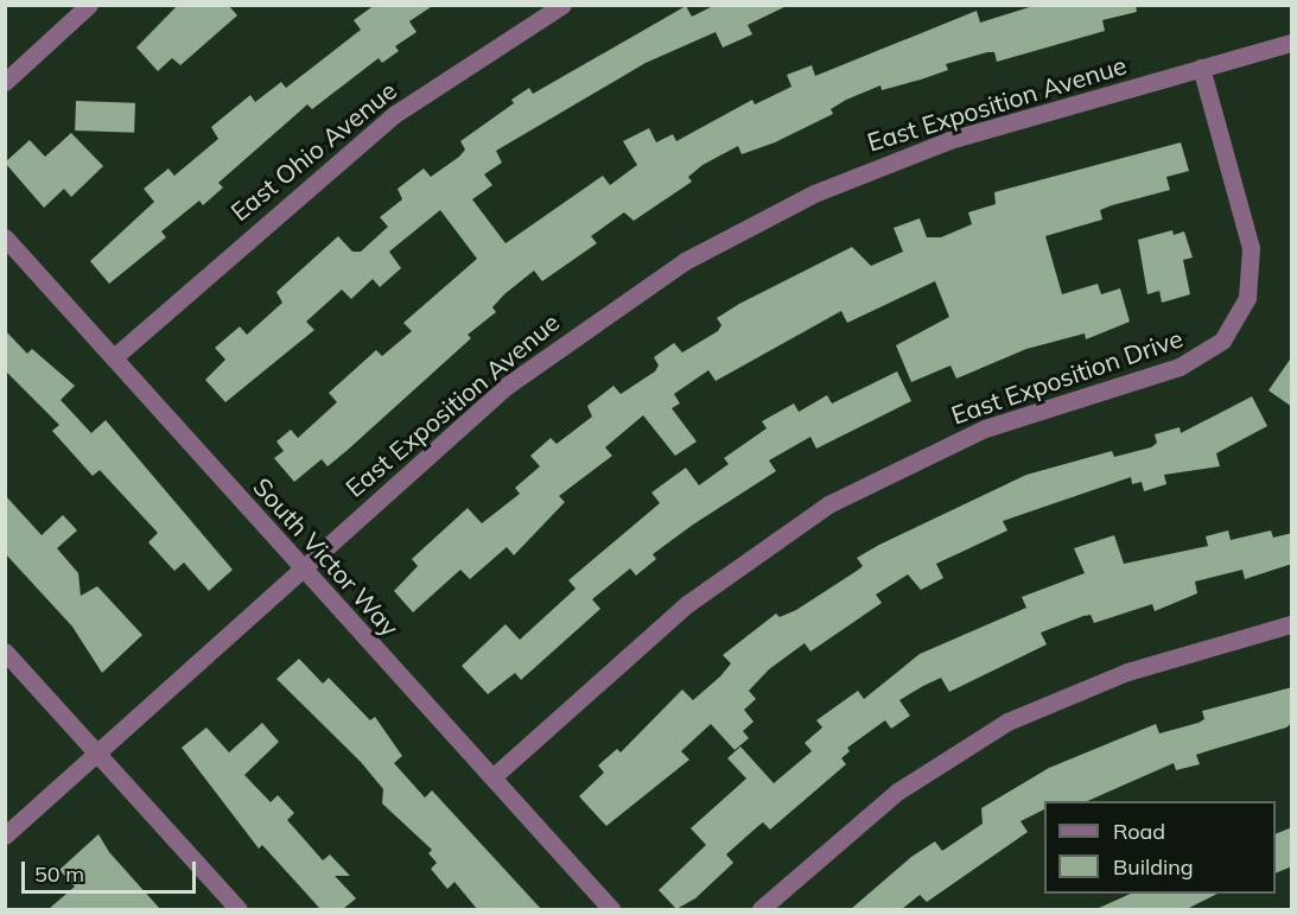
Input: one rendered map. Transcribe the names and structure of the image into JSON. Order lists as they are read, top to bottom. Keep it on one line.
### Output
{"streets":{"street":["East Exposition Avenue","East Ohio Avenue","East Exposition Drive","South Victor Way"]},"crossings":[["East Exposition Avenue","East Exposition Drive"],["East Exposition Avenue","South Victor Way"],["East Ohio Avenue","South Victor Way"],["East Exposition Drive","South Victor Way"]],"legend":["Road","Building"],"scale_bar":"50 m"}
